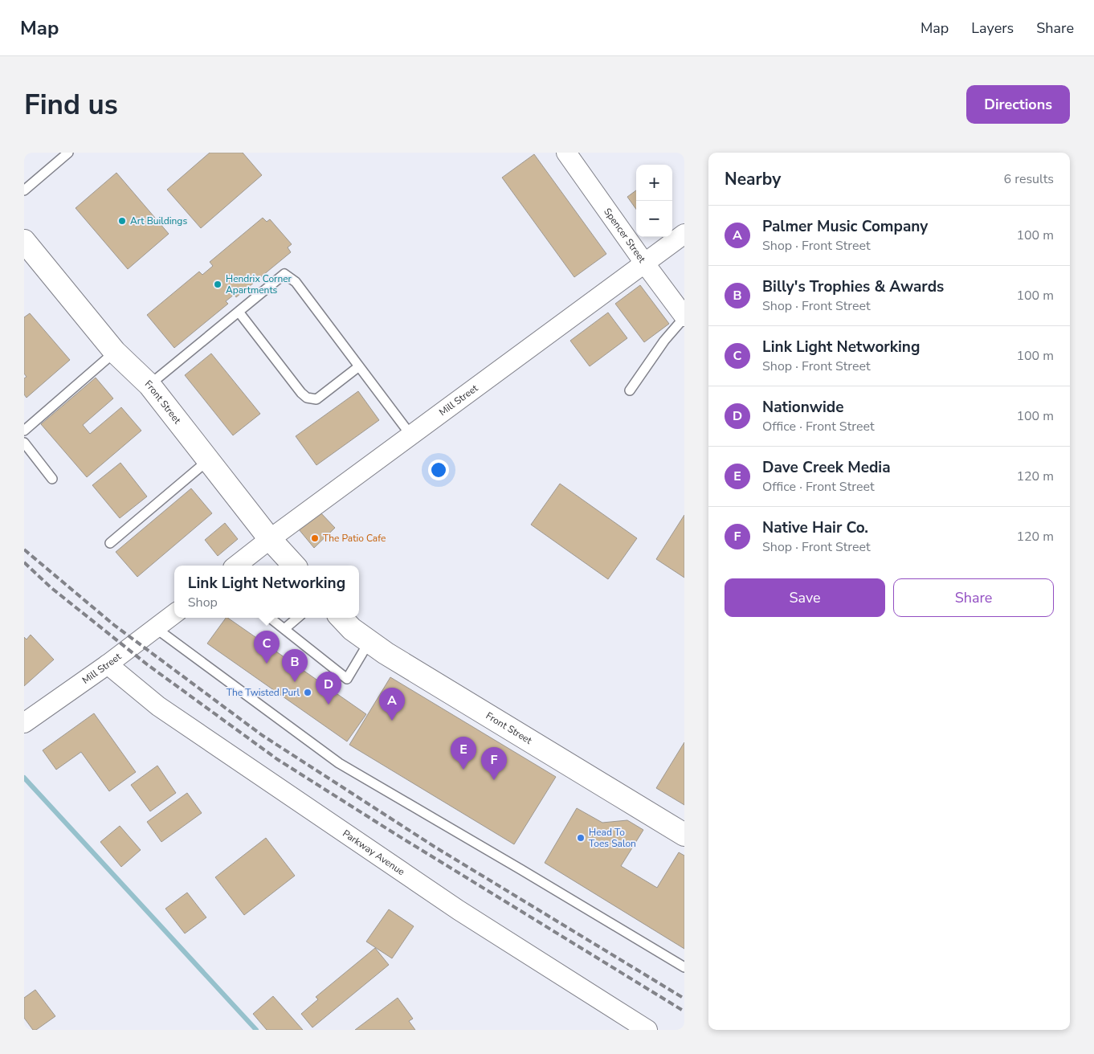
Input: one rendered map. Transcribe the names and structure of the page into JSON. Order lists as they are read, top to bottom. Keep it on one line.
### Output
{"streets":{"street":["Spencer Street","Mill Street","Front Street","Parkway Avenue"]},"crossings":[["Spencer Street","Mill Street"],["Mill Street","Front Street"],["Mill Street","Parkway Avenue"]],"places":["Art Buildings","Hendrix Corner Apartments","The Patio Cafe","The Twisted Purl","Head To Toes Salon"],"page":{"header":"Map","nav":["Map","Layers","Share"],"buttons":["Directions",["Save","Share"]],"title":"Find us","heading":["Nearby","6 results"],"map_buttons":["+","−"],"list":[{"mark":"A","name":"Palmer Music Company","note":"Shop · Front Street","value":"100 m"},{"mark":"B","name":"Billy's Trophies & Awards","note":"Shop · Front Street","value":"100 m"},{"mark":"C","name":"Link Light Networking","note":"Shop · Front Street","value":"100 m"},{"mark":"D","name":"Nationwide","note":"Office · Front Street","value":"100 m"},{"mark":"E","name":"Dave Creek Media","note":"Office · Front Street","value":"120 m"},{"mark":"F","name":"Native Hair Co.","note":"Shop · Front Street","value":"120 m"}],"popup":["Link Light Networking","Shop"],"pins":["C","B","D","A","E","F"]}}
